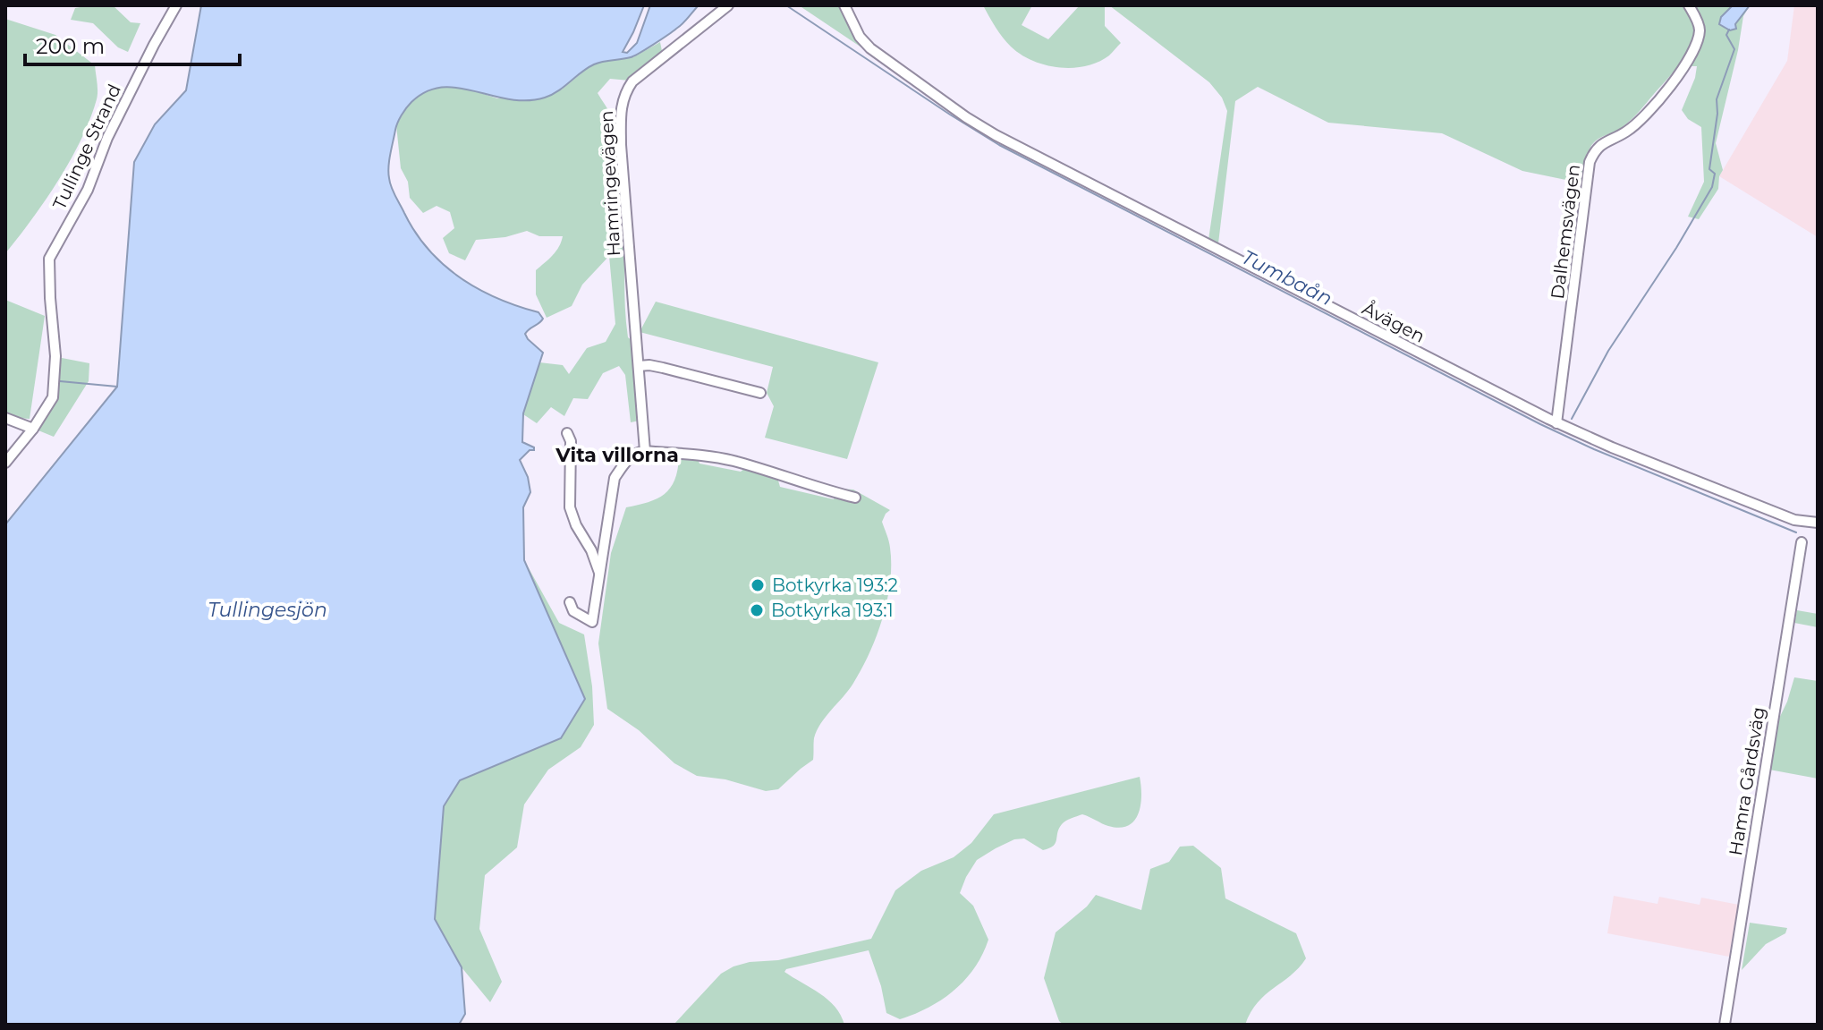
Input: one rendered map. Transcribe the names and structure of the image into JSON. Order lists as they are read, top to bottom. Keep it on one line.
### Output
{"streets":{"street":["Tullinge Strand","Hamringevägen","Dalhemsvägen","Åvägen","Hamra Gårdsväg"]},"crossings":[["Dalhemsvägen","Åvägen"]],"districts":["Vita villorna"],"water":["Tumbaån","Tullingesjön"],"places":["Botkyrka 193:2","Botkyrka 193:1"],"scale_bar":"200 m"}
